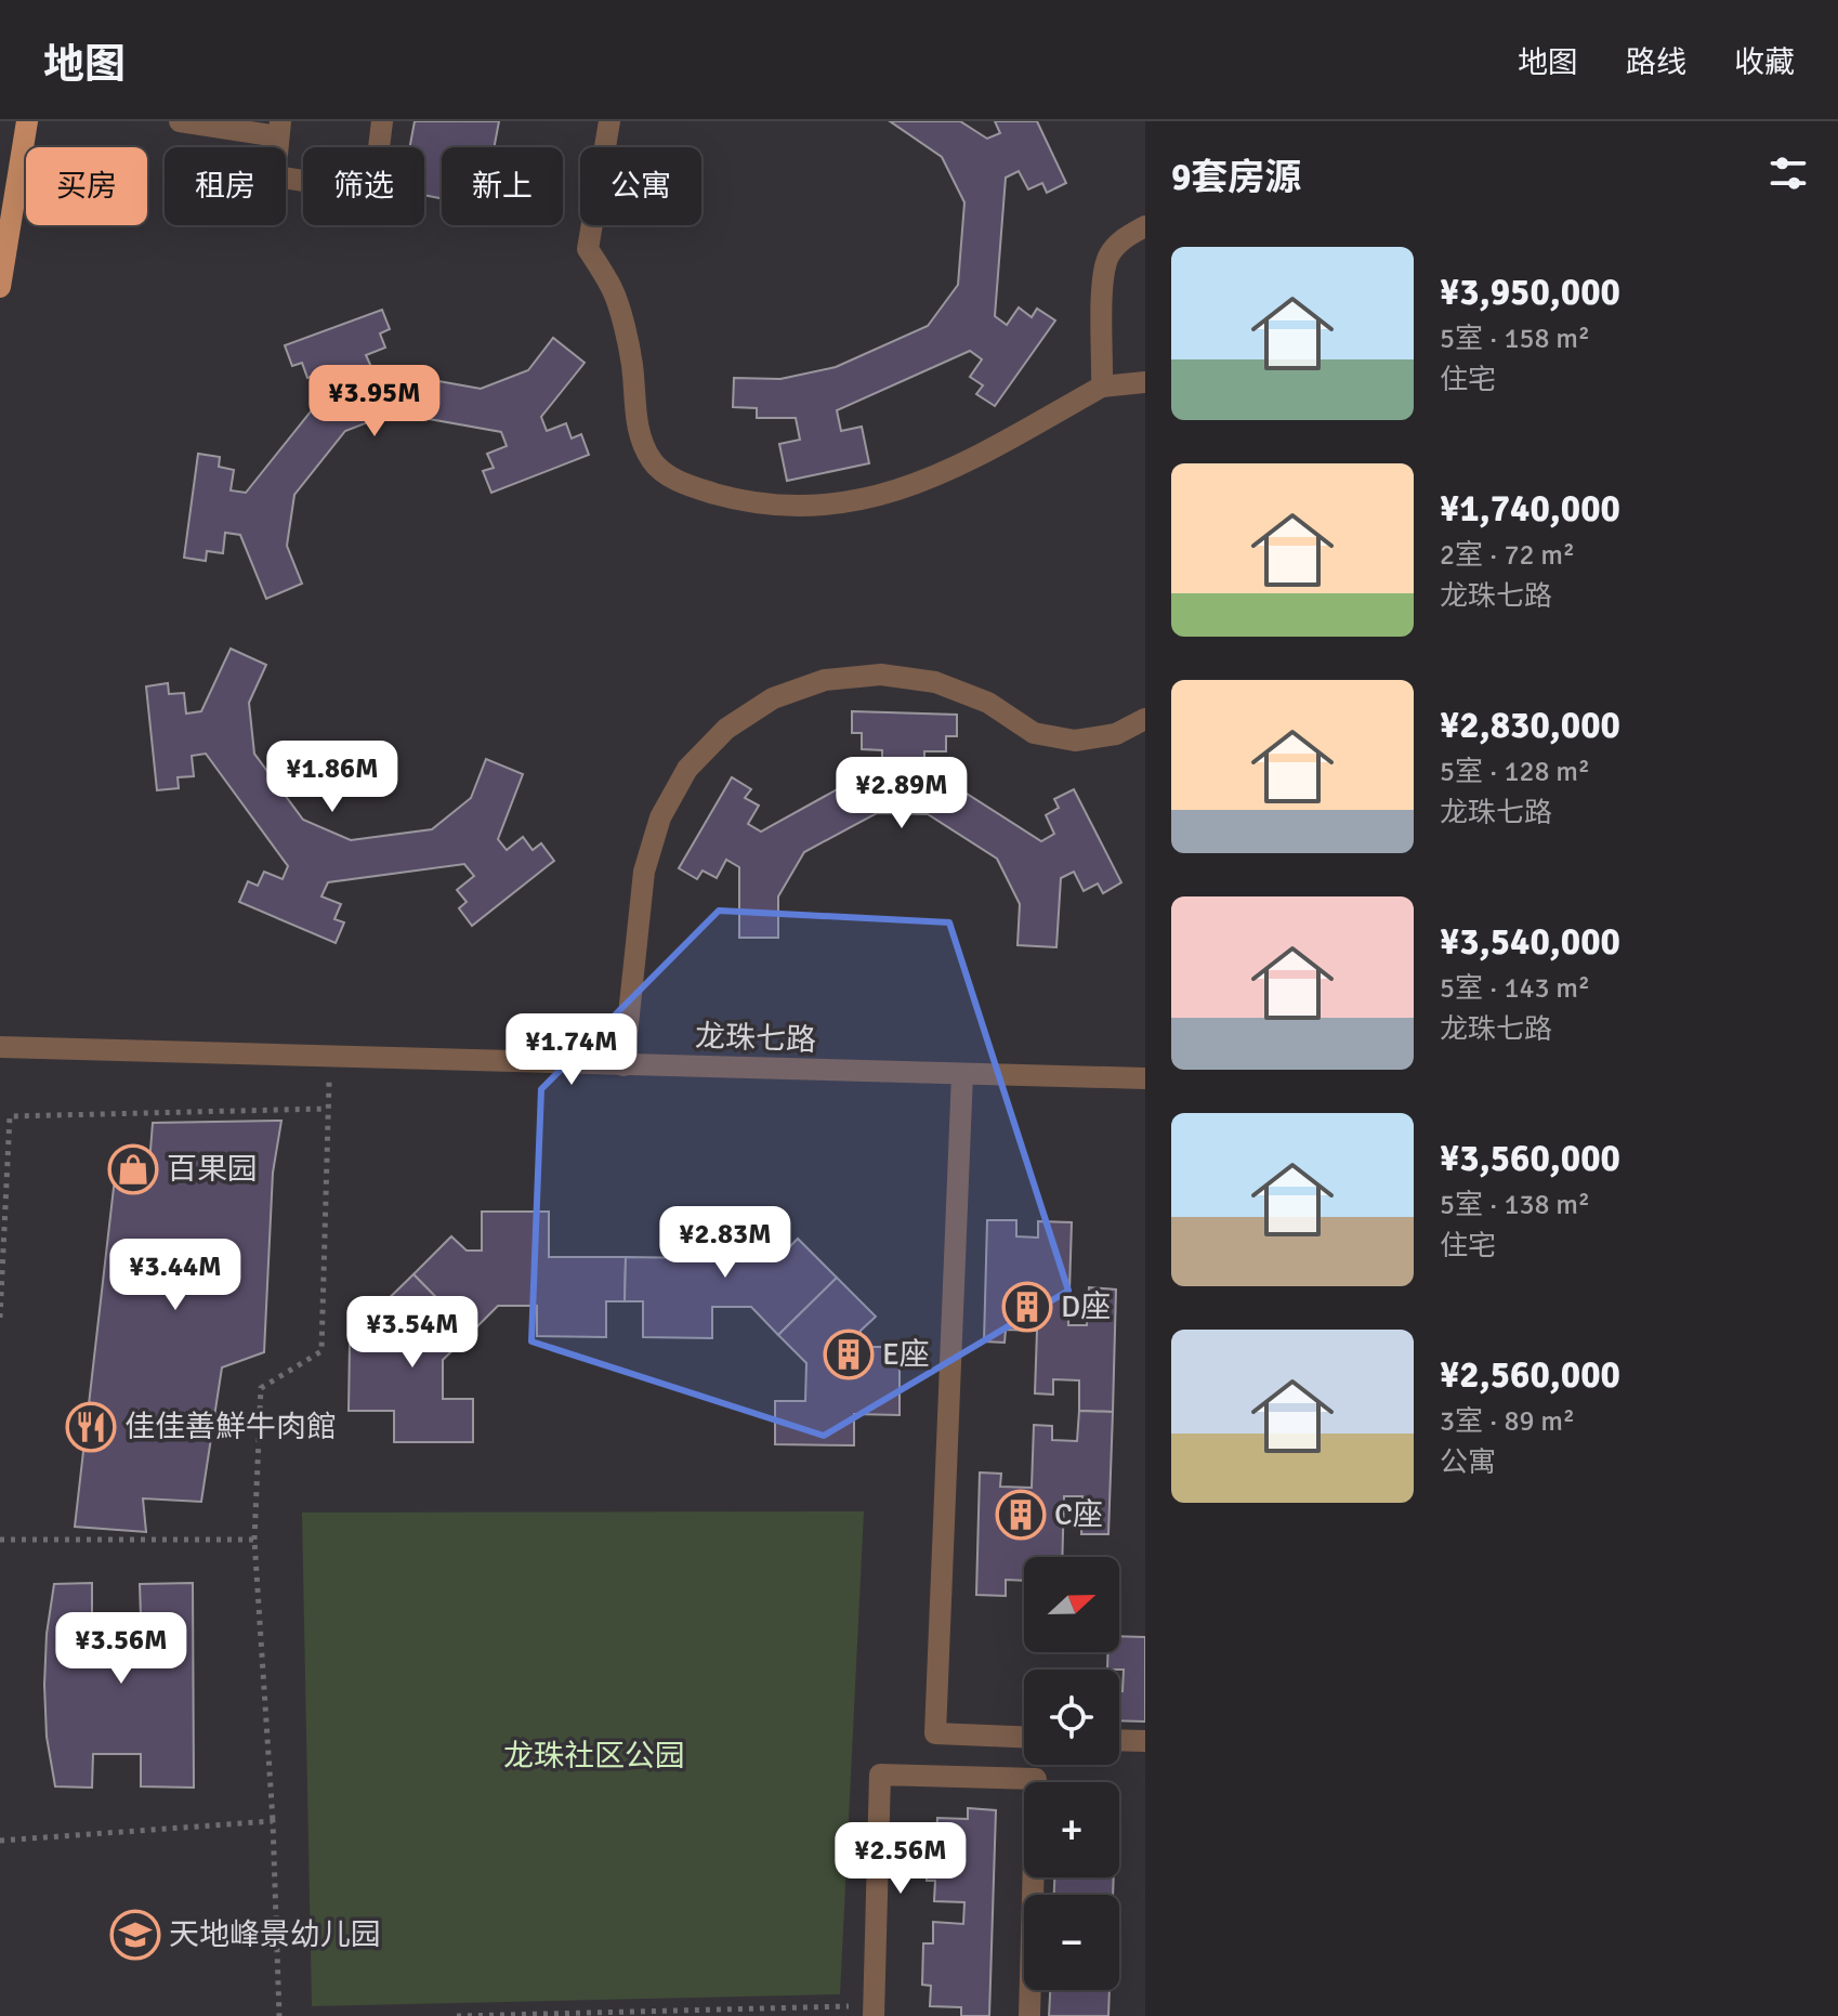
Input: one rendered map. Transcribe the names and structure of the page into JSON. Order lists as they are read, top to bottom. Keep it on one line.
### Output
{"streets":{"street":["龙珠七路"]},"parks":["龙珠社区公园"],"places":{"shop":["百果园"],"building":["D座","E座","C座"],"restaurant":["佳佳善鮮牛肉館"],"school or university":["天地峰景幼儿园"]},"north":"right","page":{"header":"地图","nav":["地图","路线","收藏"],"heading":"9套房源","chip":["买房","租房","筛选","新上","公寓"],"list":[{"name":"¥3,950,000","note":"5室 · 158 m² · 住宅"},{"name":"¥1,740,000","note":"2室 · 72 m² · 龙珠七路"},{"name":"¥2,830,000","note":"5室 · 128 m² · 龙珠七路"},{"name":"¥3,540,000","note":"5室 · 143 m² · 龙珠七路"},{"name":"¥3,560,000","note":"5室 · 138 m² · 住宅"},{"name":"¥2,560,000","note":"3室 · 89 m² · 公寓"}],"price":["¥3.95M","¥1.86M","¥2.89M","¥1.74M","¥2.83M","¥3.44M","¥3.54M","¥3.56M","¥2.56M"],"map_buttons":["+","−"]}}
